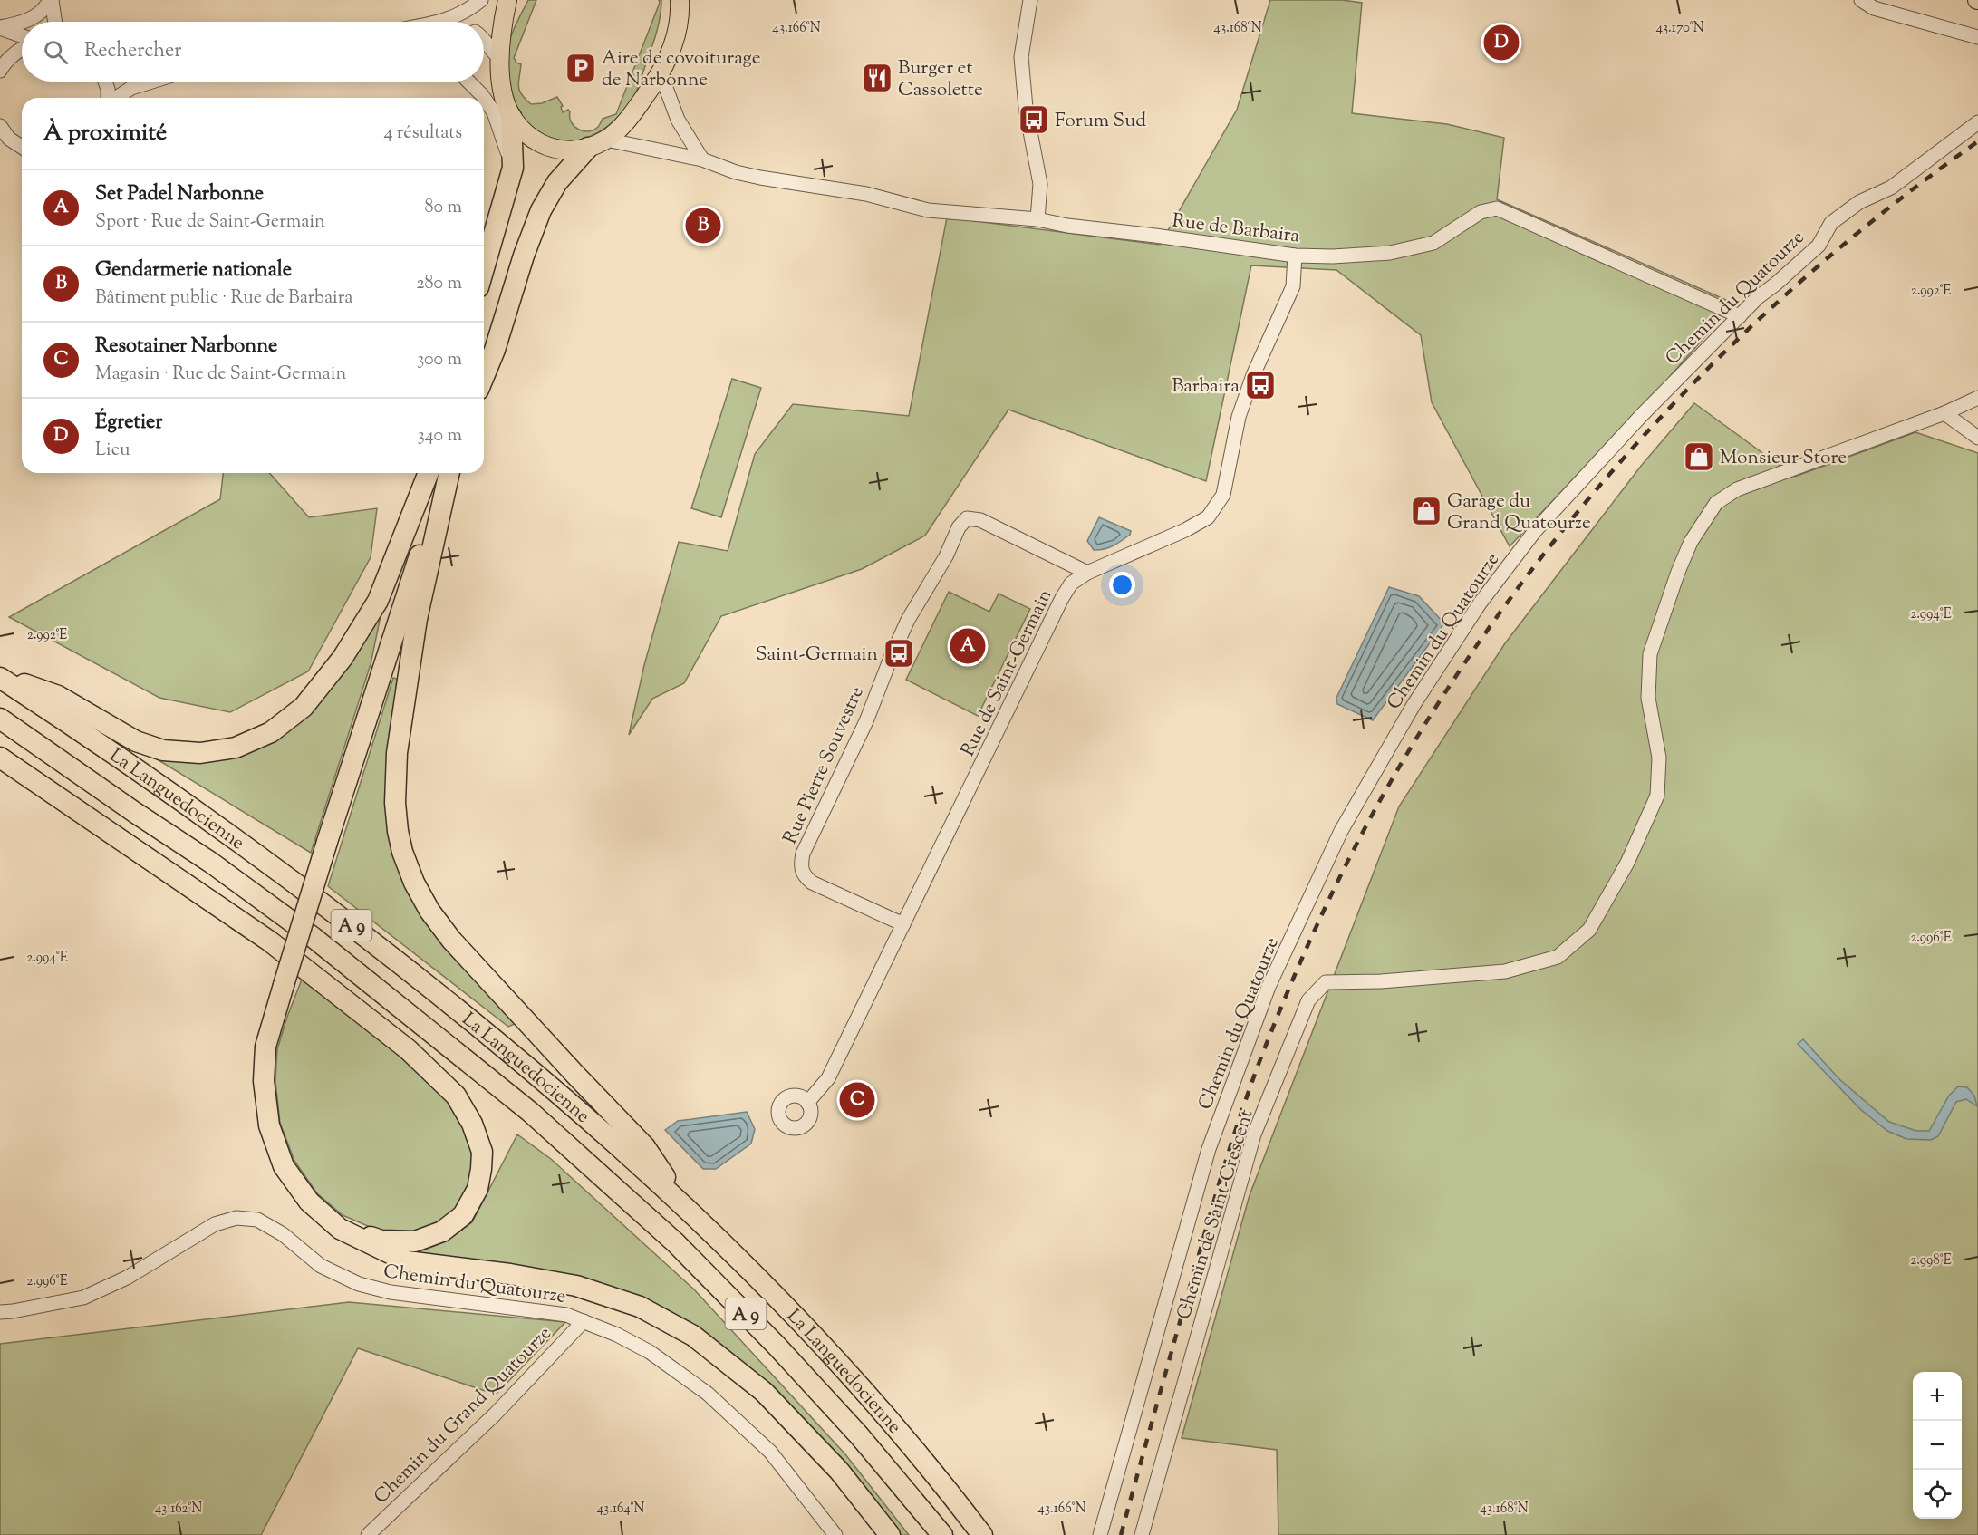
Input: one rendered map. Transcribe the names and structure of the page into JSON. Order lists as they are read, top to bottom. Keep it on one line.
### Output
{"streets":{"highway":["La Languedocienne","A 9"],"street":["Rue de Barbaira","Chemin du Quatourze","Rue de Saint-Germain","Rue Pierre Souvestre","Chemin de Saint-Crescent","Chemin du Grand Quatourze"]},"crossings":[["Rue de Barbaira","Chemin du Quatourze"],["Rue de Barbaira","Rue de Saint-Germain"],["Chemin du Quatourze","Chemin du Grand Quatourze"],["Rue de Saint-Germain","Rue Pierre Souvestre"]],"places":{"parking":["Aire de covoiturage de Narbonne"],"restaurant":["Burger et Cassolette"],"bus stop":["Forum Sud","Barbaira","Saint-Germain"],"shop":["Monsieur Store","Garage du Grand Quatourze"]},"page":{"search":"Rechercher","pins":["D","B","A","C"],"heading":["À proximité","4 résultats"],"list":[{"mark":"A","name":"Set Padel Narbonne","note":"Sport · Rue de Saint-Germain","value":"80 m"},{"mark":"B","name":"Gendarmerie nationale","note":"Bâtiment public · Rue de Barbaira","value":"280 m"},{"mark":"C","name":"Resotainer Narbonne","note":"Magasin · Rue de Saint-Germain","value":"300 m"},{"mark":"D","name":"Égretier","note":"Lieu","value":"340 m"}],"map_buttons":["+","−"]},"coordinates":["43.166°N","43.168°N","43.170°N","2.992°E","2.994°E","2.996°E","2.998°E","43.162°N","43.164°N"]}
